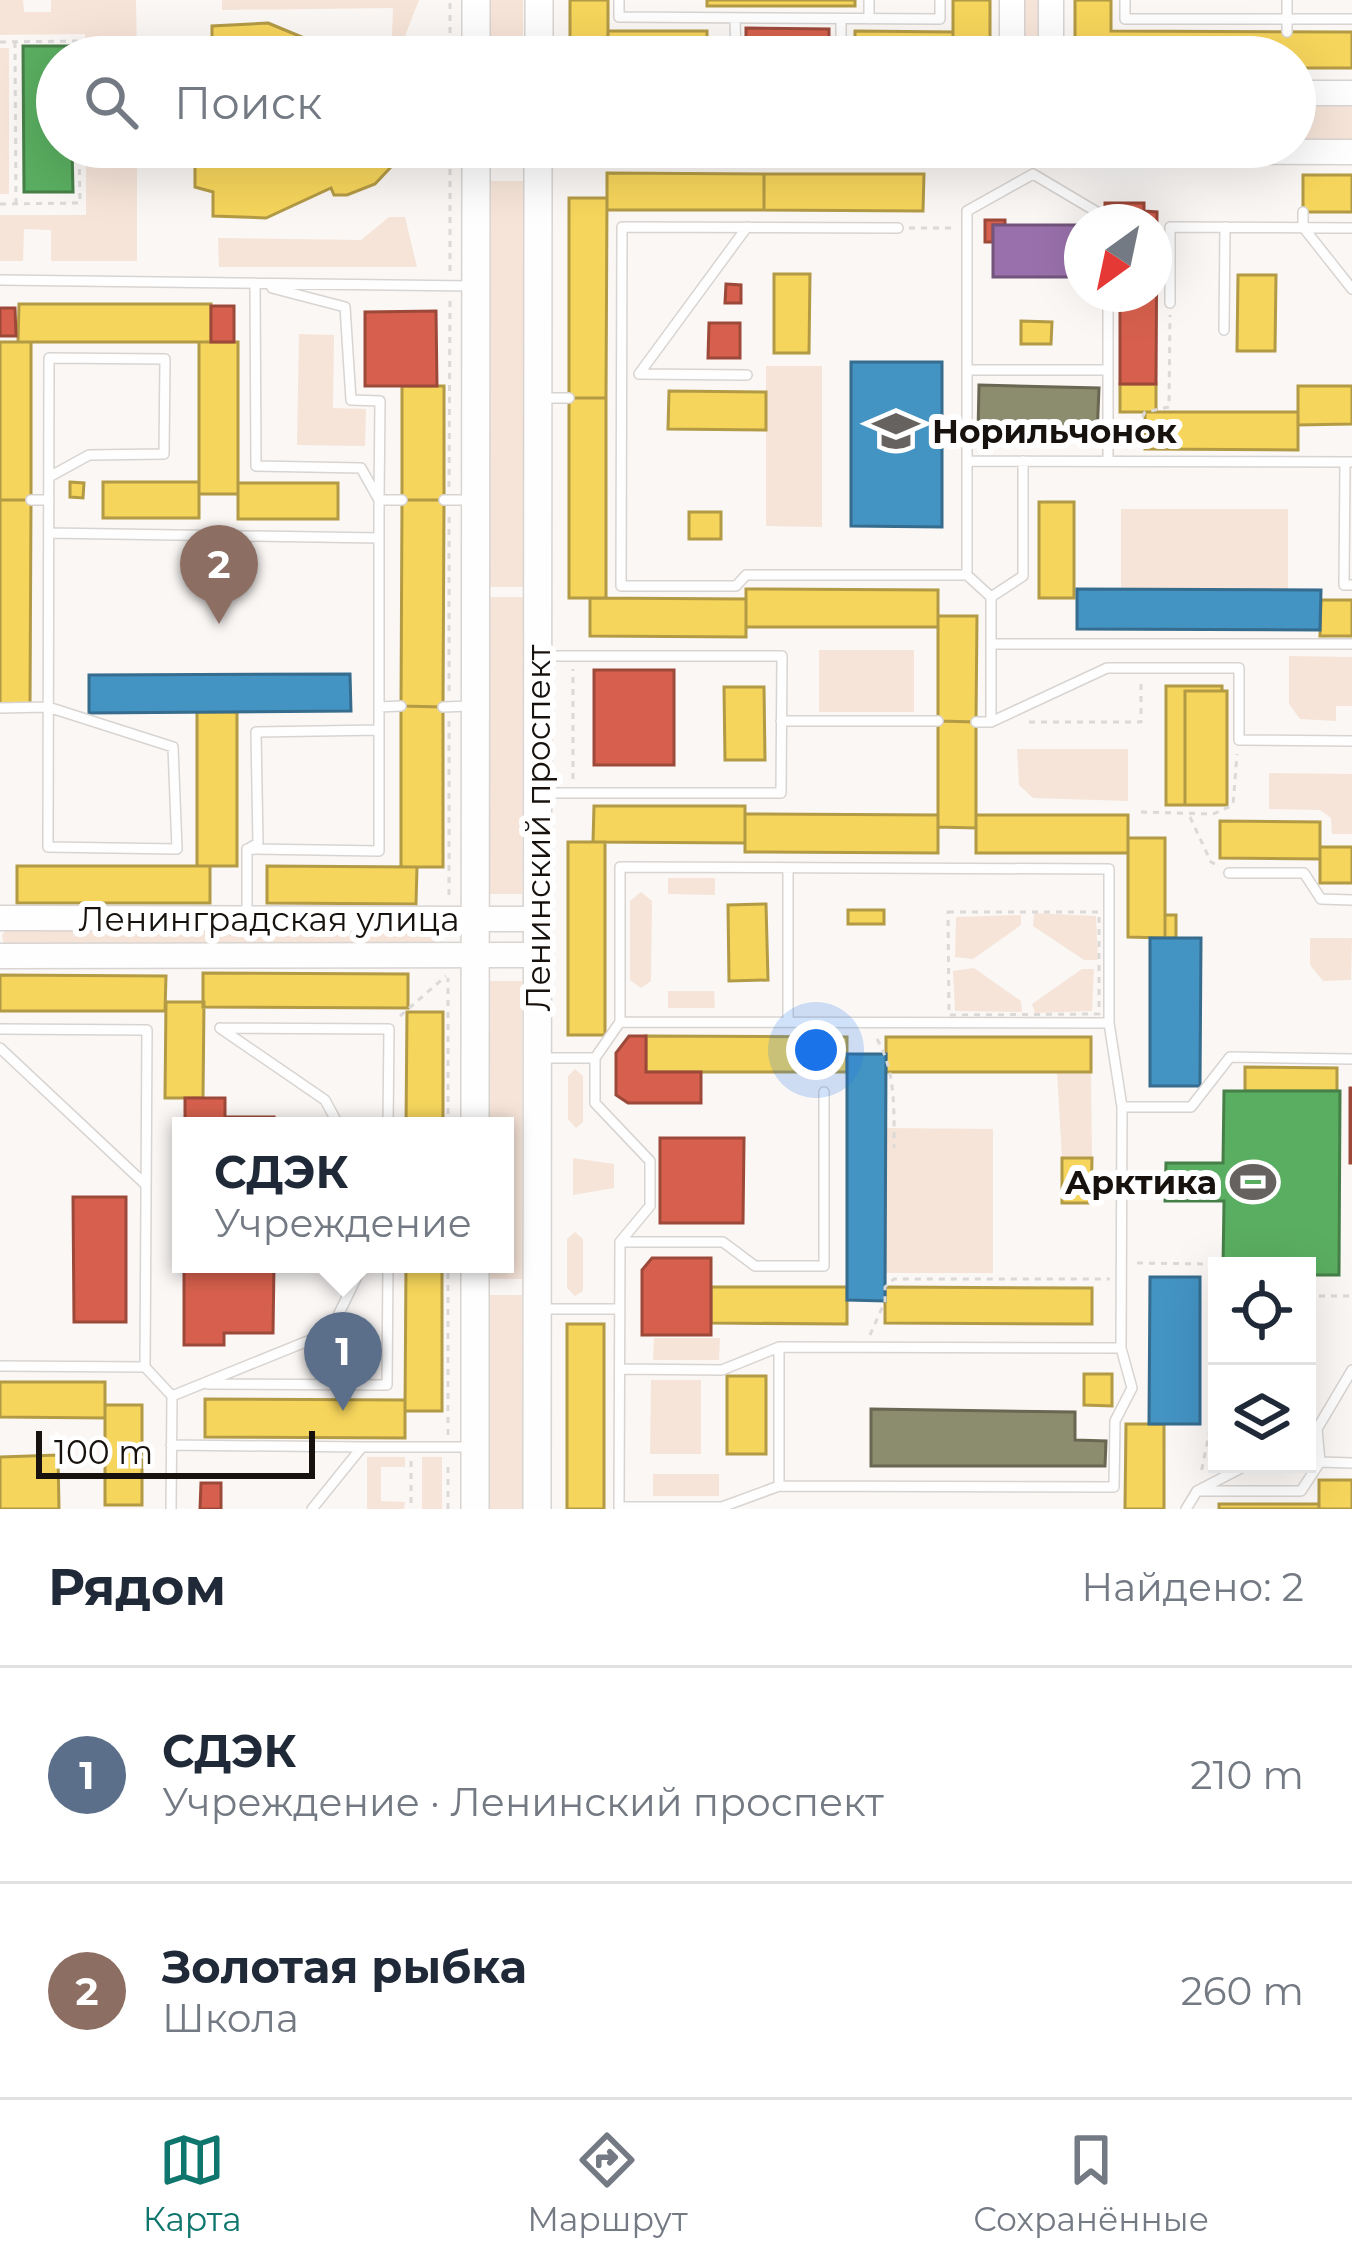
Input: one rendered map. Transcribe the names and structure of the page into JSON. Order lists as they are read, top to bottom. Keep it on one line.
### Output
{"streets":{"main road":["Ленинский проспект"],"street":["Ленинградская улица"]},"crossings":[["Ленинский проспект","Ленинградская улица"]],"places":{"school or university":["Норильчонок"],"sports":["Арктика"]},"scale_bar":"100 m","north":"bottom left","page":{"search":"Поиск","pins":["2","1"],"popup":["СДЭК","Учреждение"],"scale":"100 m","heading":["Рядом","Найдено: 2"],"list":[{"mark":"1","name":"СДЭК","note":"Учреждение · Ленинский проспект","value":"210 m"},{"mark":"2","name":"Золотая рыбка","note":"Школа","value":"260 m"}],"nav":["Карта","Маршрут","Сохранённые"]}}
